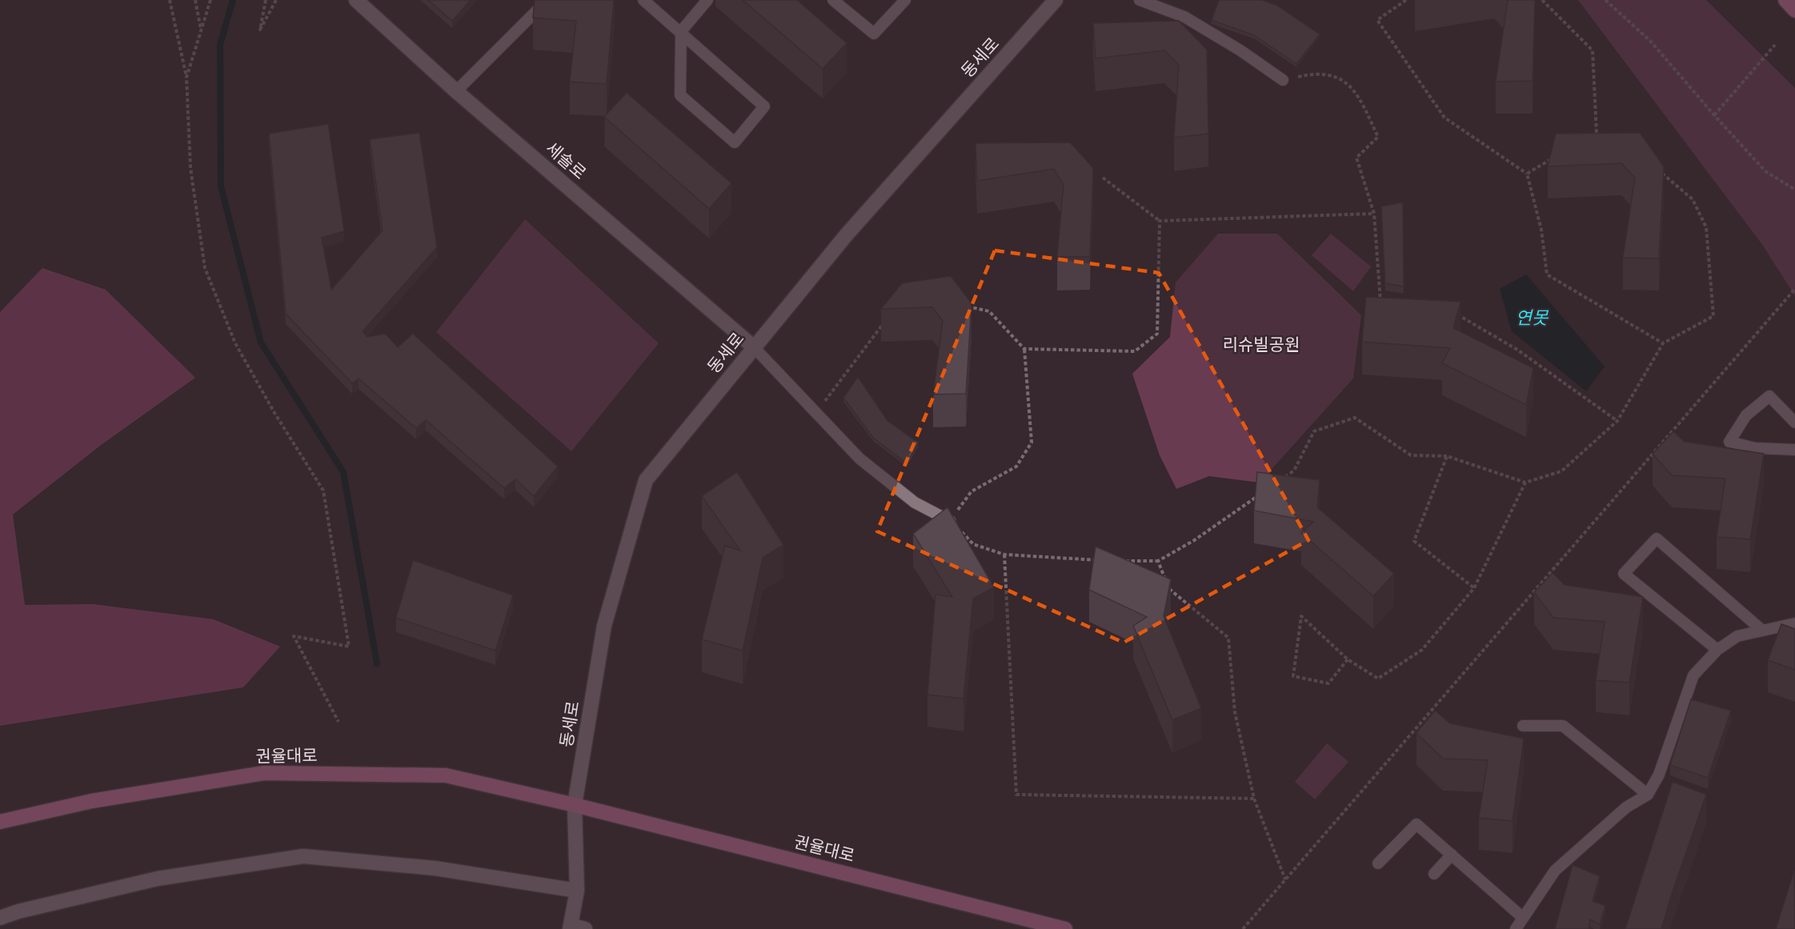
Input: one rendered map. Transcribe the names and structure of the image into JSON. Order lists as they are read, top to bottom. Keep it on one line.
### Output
{"streets":{"main road":["권율대로"],"street":["동세로","세솔로"]},"crossings":[["동세로","세솔로"],["동세로","권율대로"]],"water":["연못"],"parks":["리슈빌공원"]}
